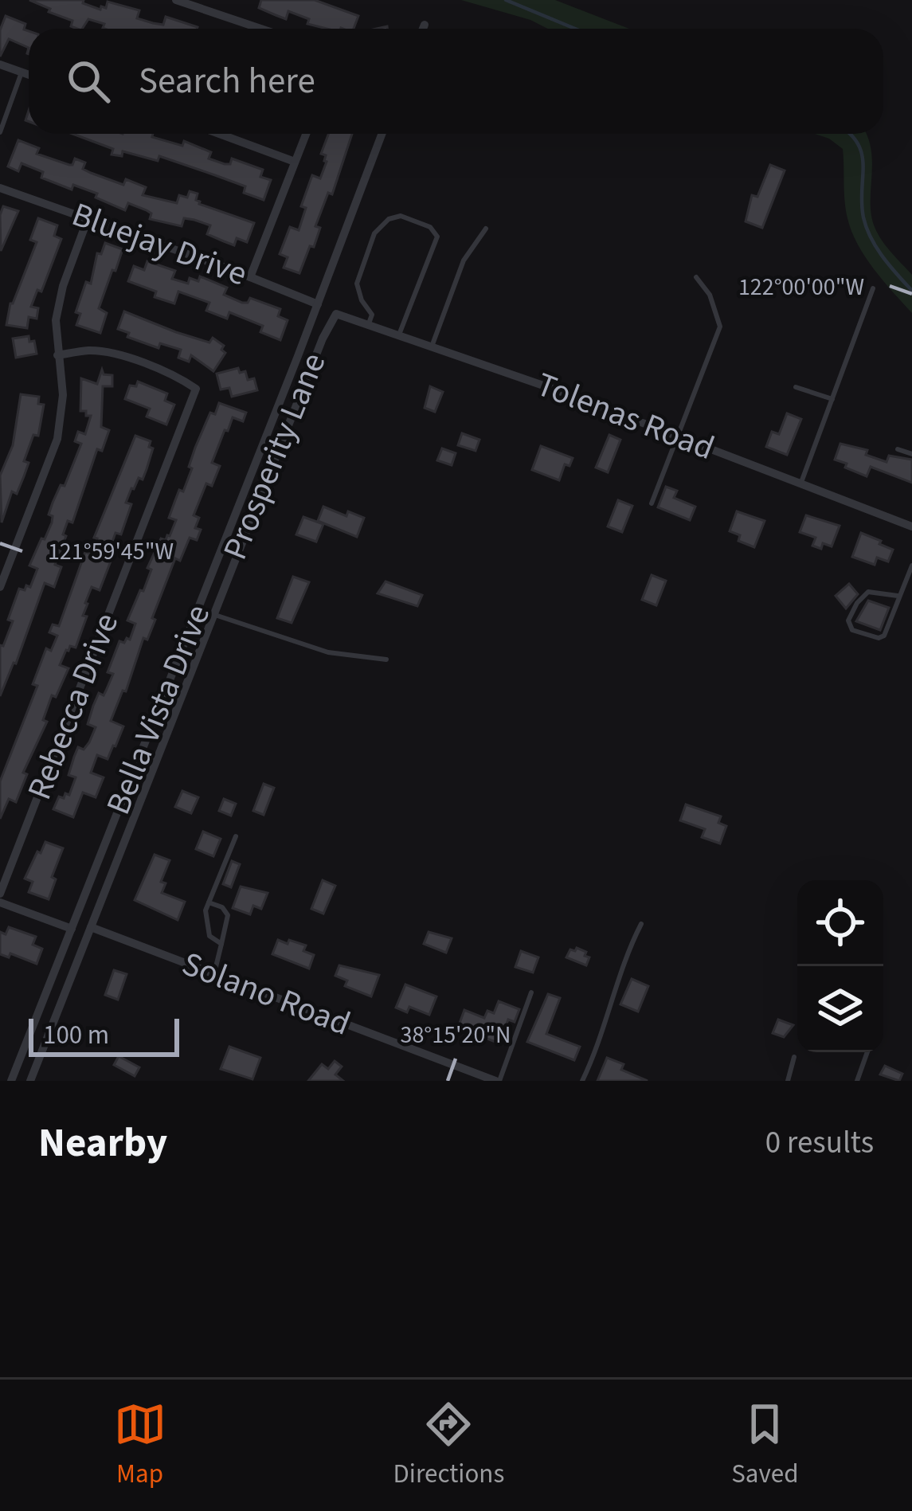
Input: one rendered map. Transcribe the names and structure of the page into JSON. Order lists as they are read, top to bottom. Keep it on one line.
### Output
{"streets":{"street":["Bluejay Drive","Tolenas Road","Prosperity Lane","Rebecca Drive","Bella Vista Drive","Solano Road"]},"crossings":[["Bluejay Drive","Bella Vista Drive"],["Tolenas Road","Prosperity Lane"],["Prosperity Lane","Solano Road"]],"scale_bar":"100 m","page":{"search":"Search here","scale":"100 m","heading":["Nearby","0 results"],"nav":["Map","Directions","Saved"]},"coordinates":["122°00'00\"W","121°59'45\"W","38°15'20\"N"]}
